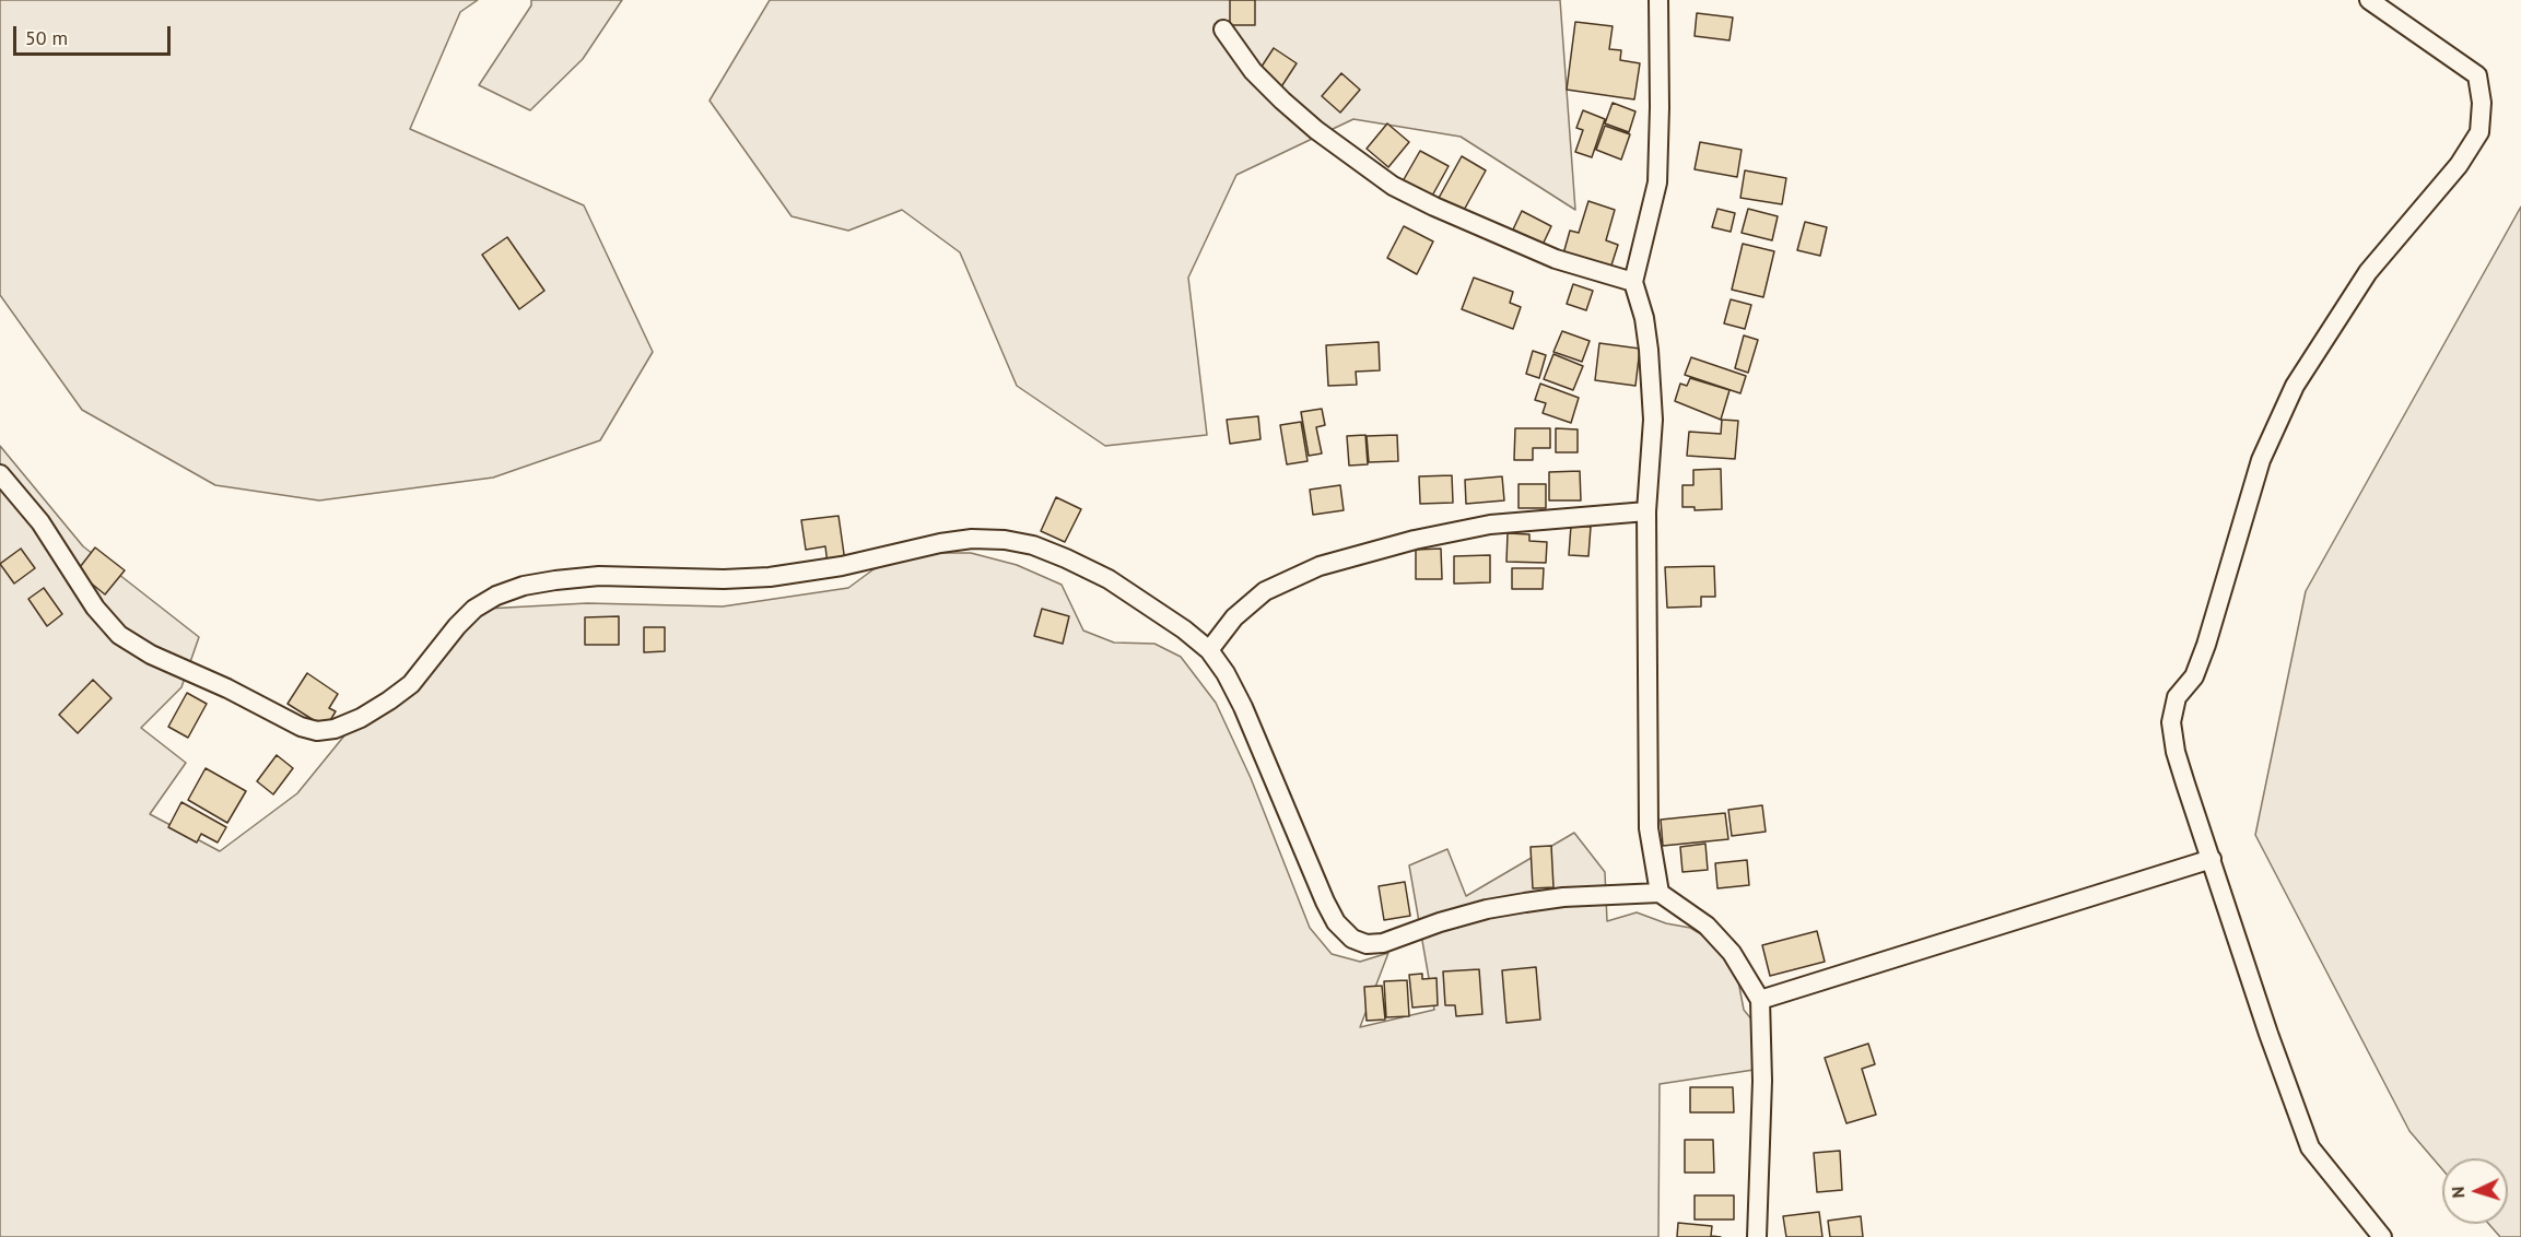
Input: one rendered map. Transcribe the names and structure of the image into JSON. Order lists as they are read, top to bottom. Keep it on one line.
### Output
{"scale_bar":"50 m","north":"left"}
